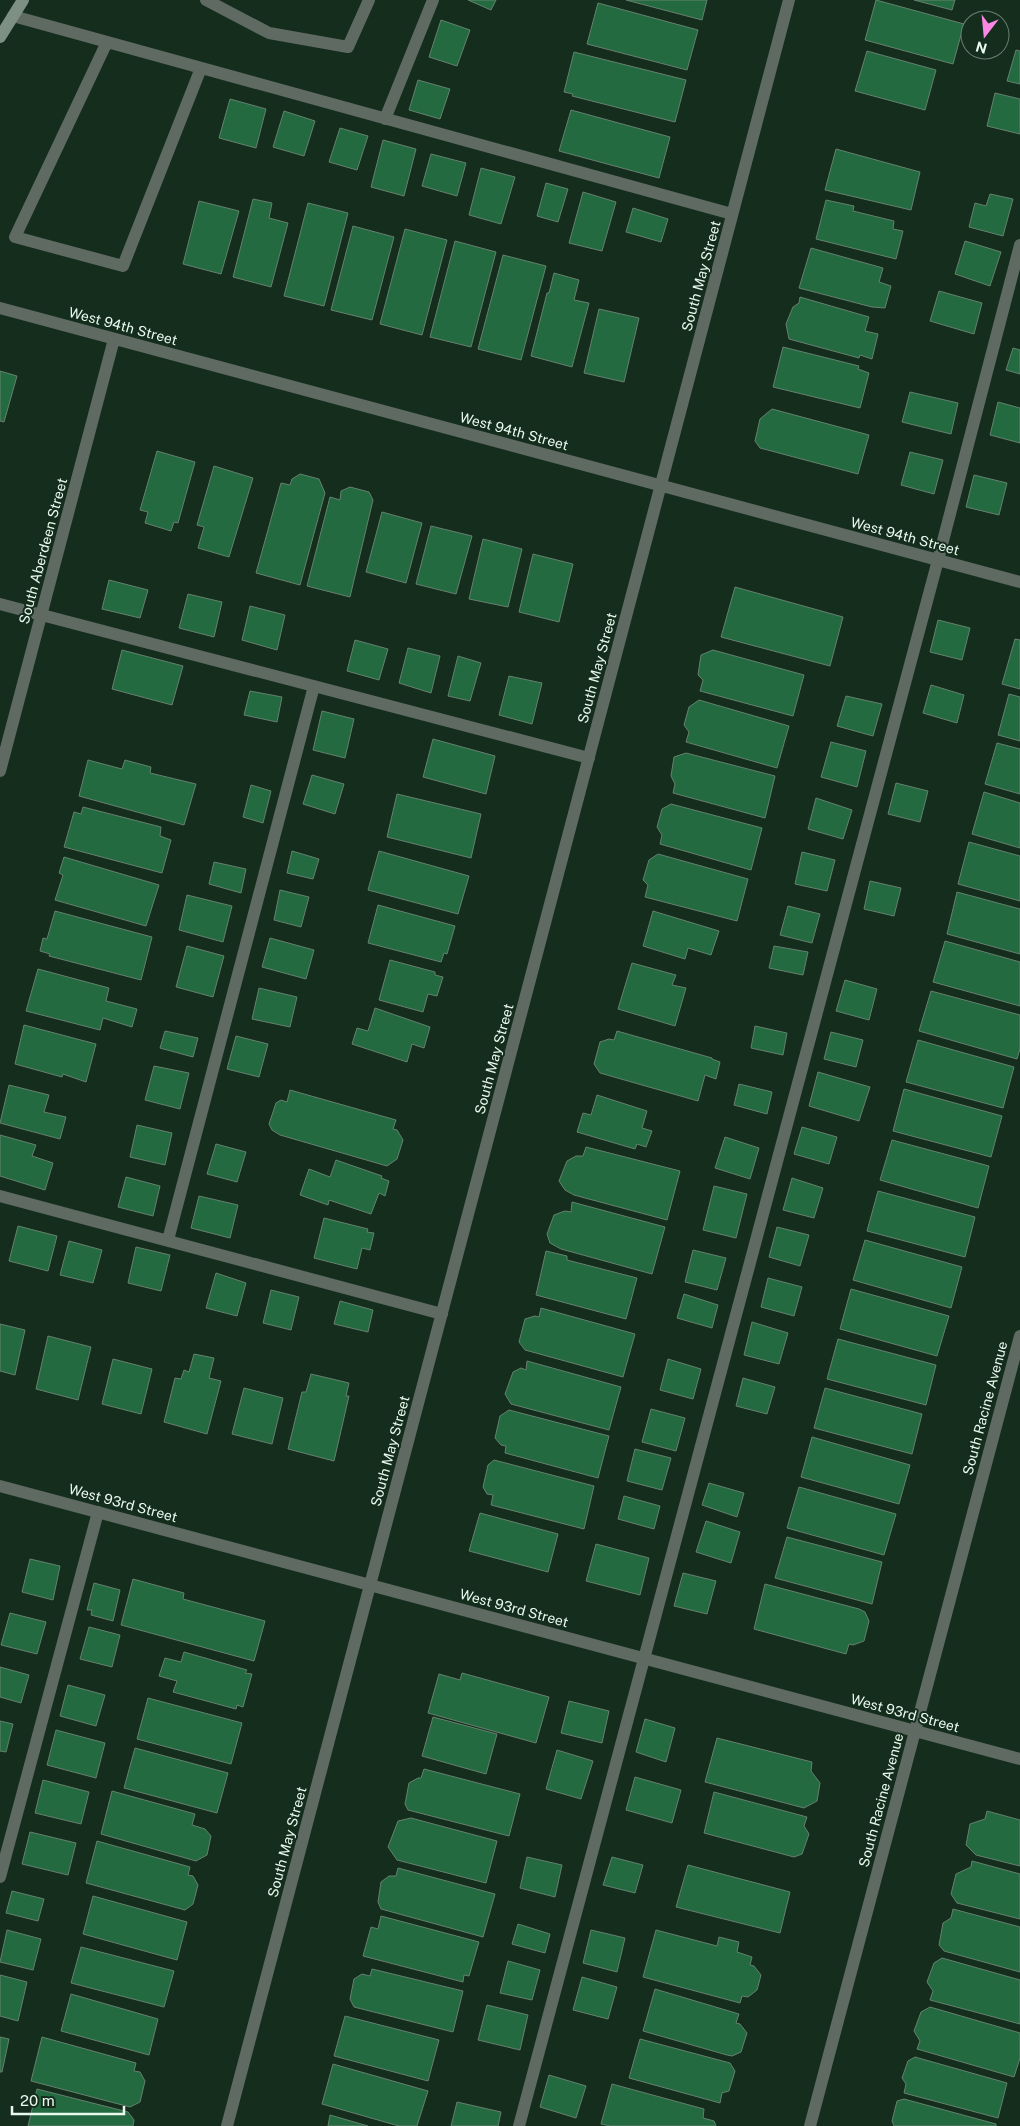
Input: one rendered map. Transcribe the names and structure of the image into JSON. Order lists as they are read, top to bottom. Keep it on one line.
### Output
{"streets":{"street":["South May Street","West 94th Street","South Aberdeen Street","South Racine Avenue","West 93rd Street"]},"crossings":[["South May Street","West 94th Street"],["South May Street","West 93rd Street"],["West 94th Street","South Aberdeen Street"],["South Racine Avenue","West 93rd Street"]],"scale_bar":"20 m","north":"bottom"}
